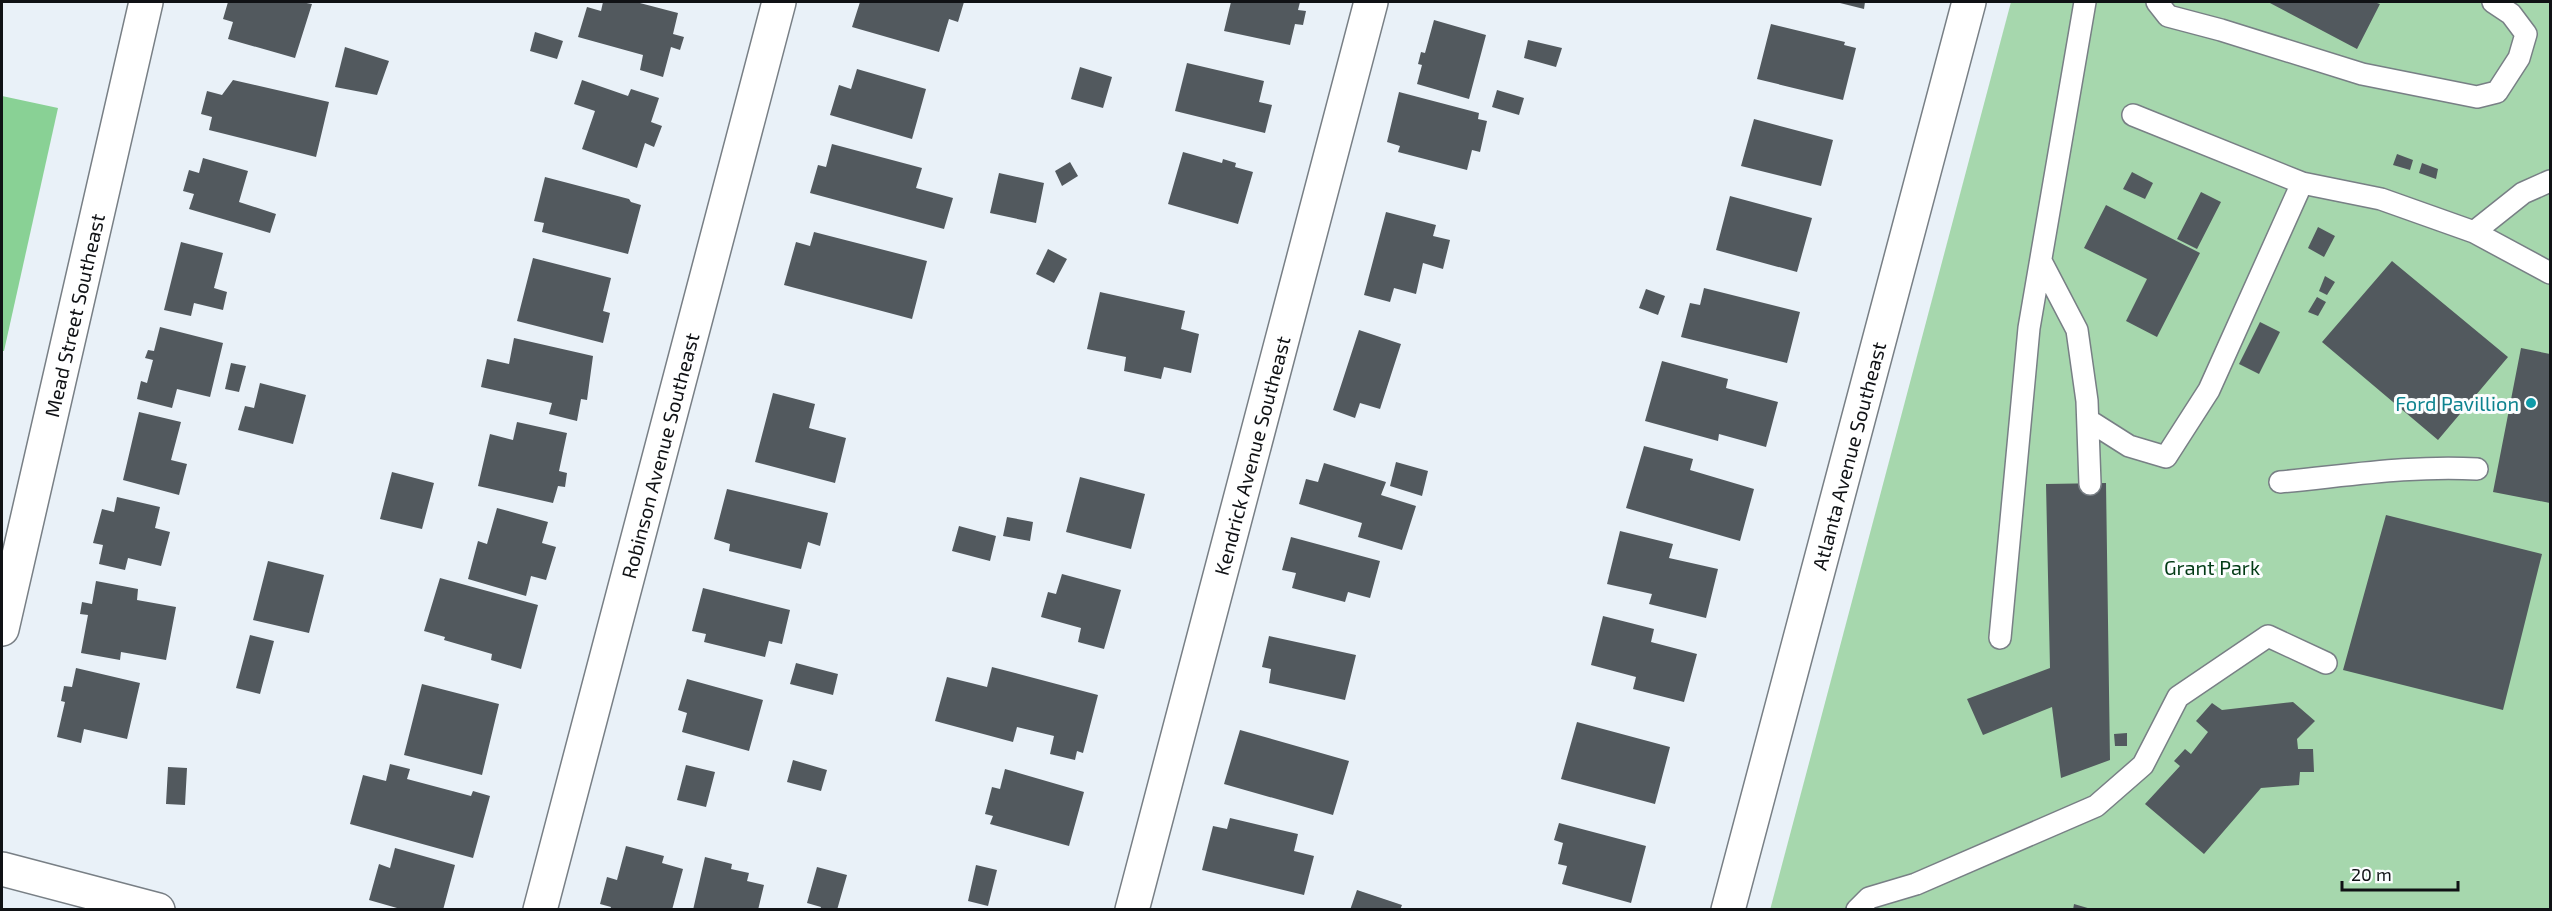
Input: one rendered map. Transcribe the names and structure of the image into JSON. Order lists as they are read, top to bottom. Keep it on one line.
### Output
{"streets":{"street":["Mead Street Southeast","Robinson Avenue Southeast","Kendrick Avenue Southeast","Atlanta Avenue Southeast"]},"parks":["Grant Park"],"places":["Ford Pavillion"],"scale_bar":"20 m"}
